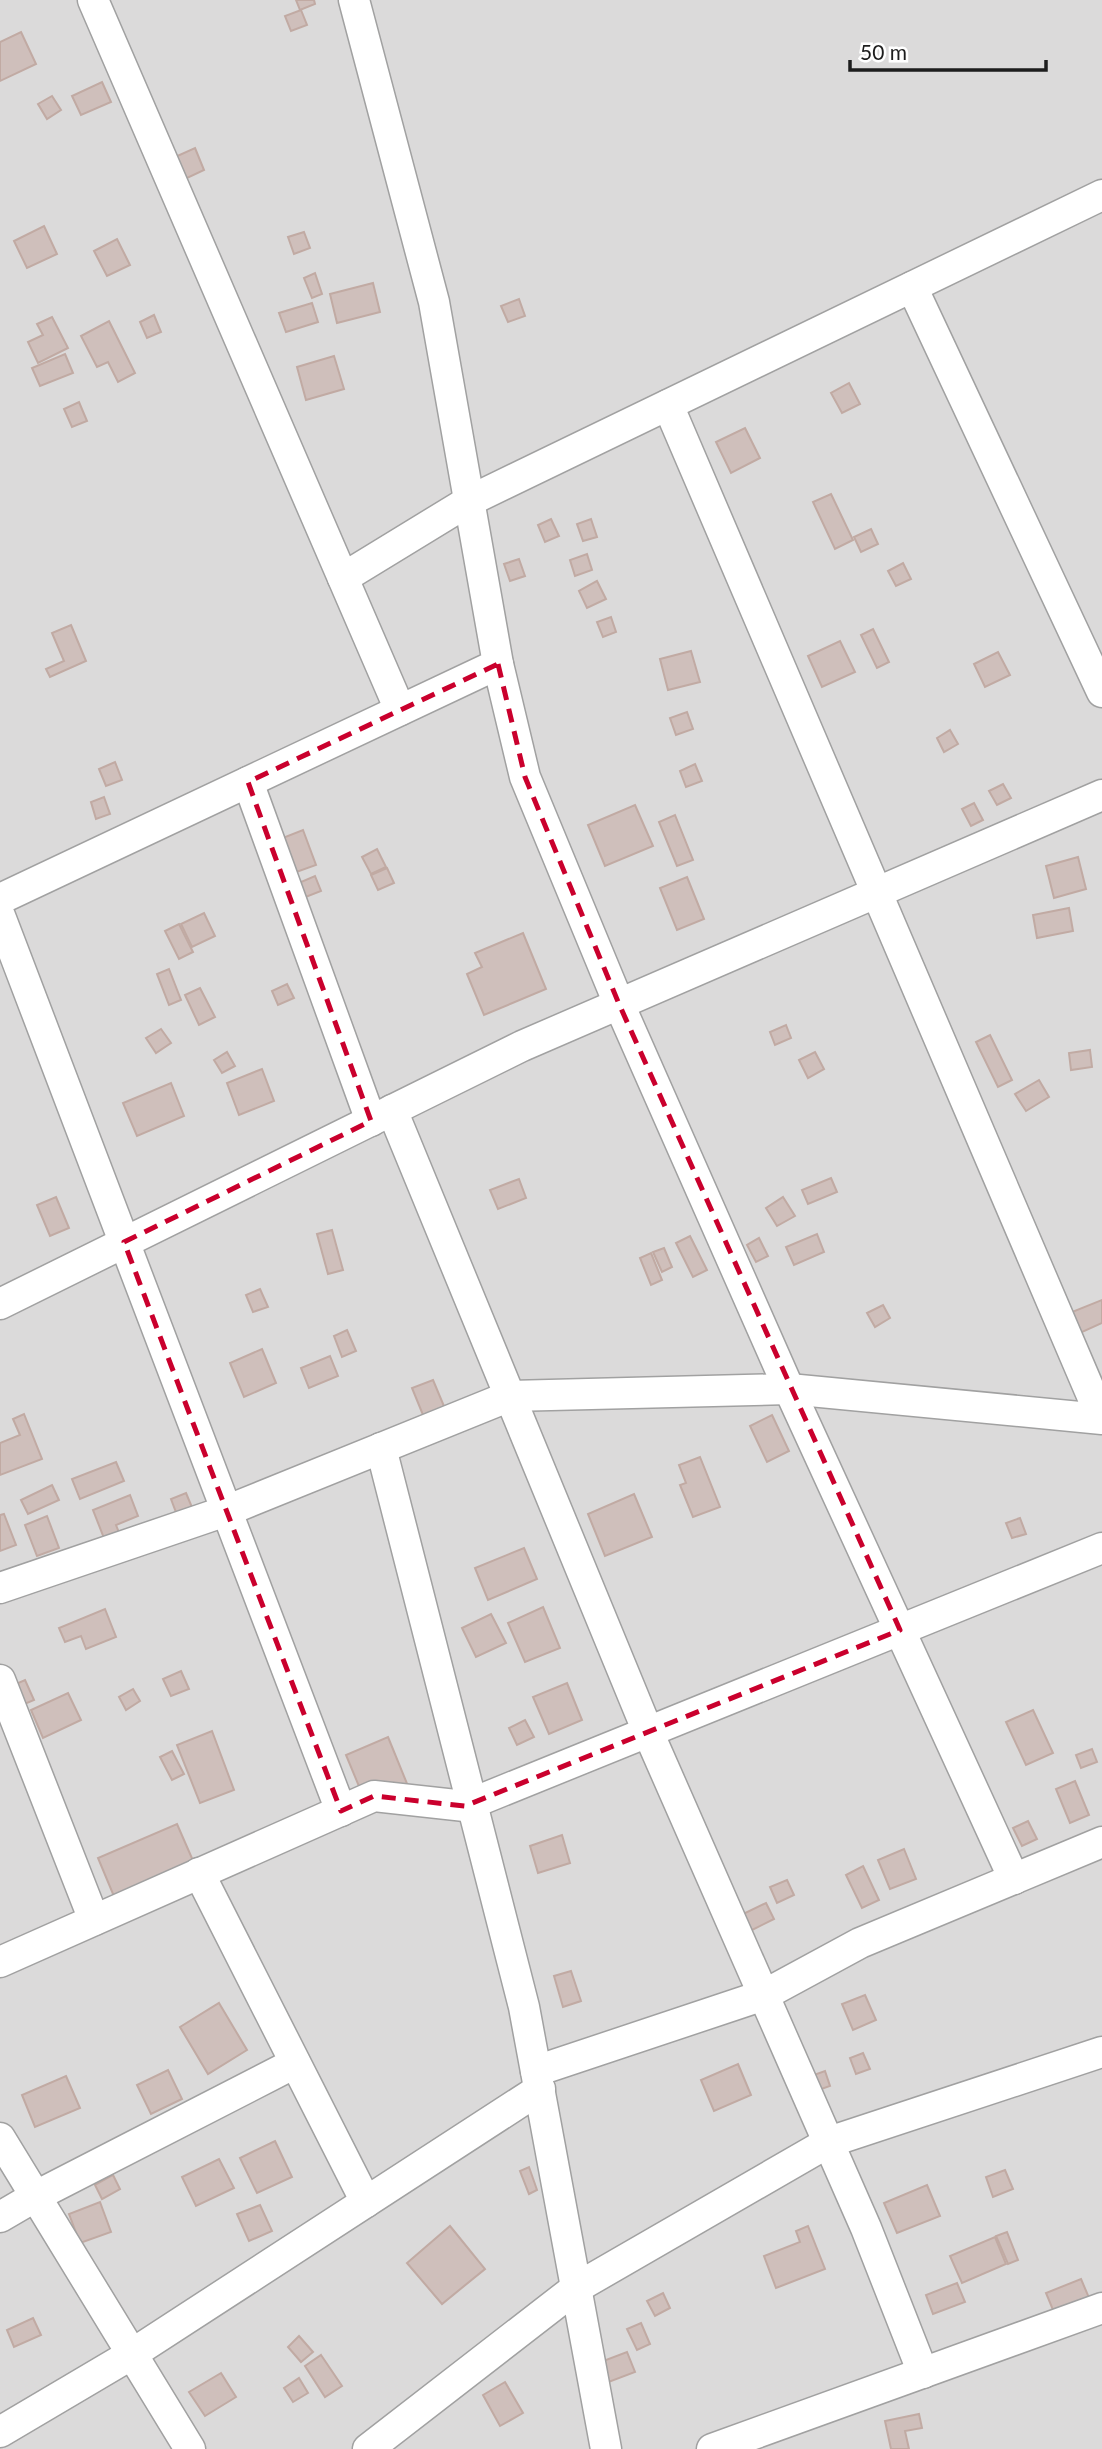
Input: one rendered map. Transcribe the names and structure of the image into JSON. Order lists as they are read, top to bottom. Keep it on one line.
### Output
{"scale_bar":"50 m"}
